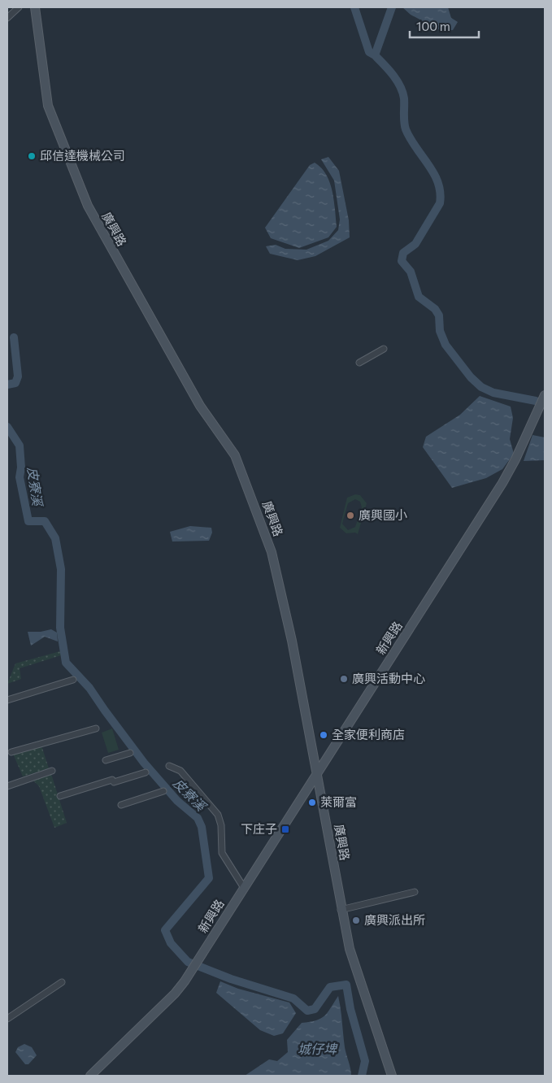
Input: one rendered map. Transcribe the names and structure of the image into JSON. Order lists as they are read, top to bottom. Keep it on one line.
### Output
{"streets":{"street":["廣興路","新興路"]},"crossings":[["廣興路","新興路"]],"water":["皮寮溪","城仔埤"],"places":{"other":["邱信達機械公司","廣興國小","廣興活動中心","全家便利商店","萊爾富","廣興派出所"],"transit":["下庄子"]},"scale_bar":"100 m"}
